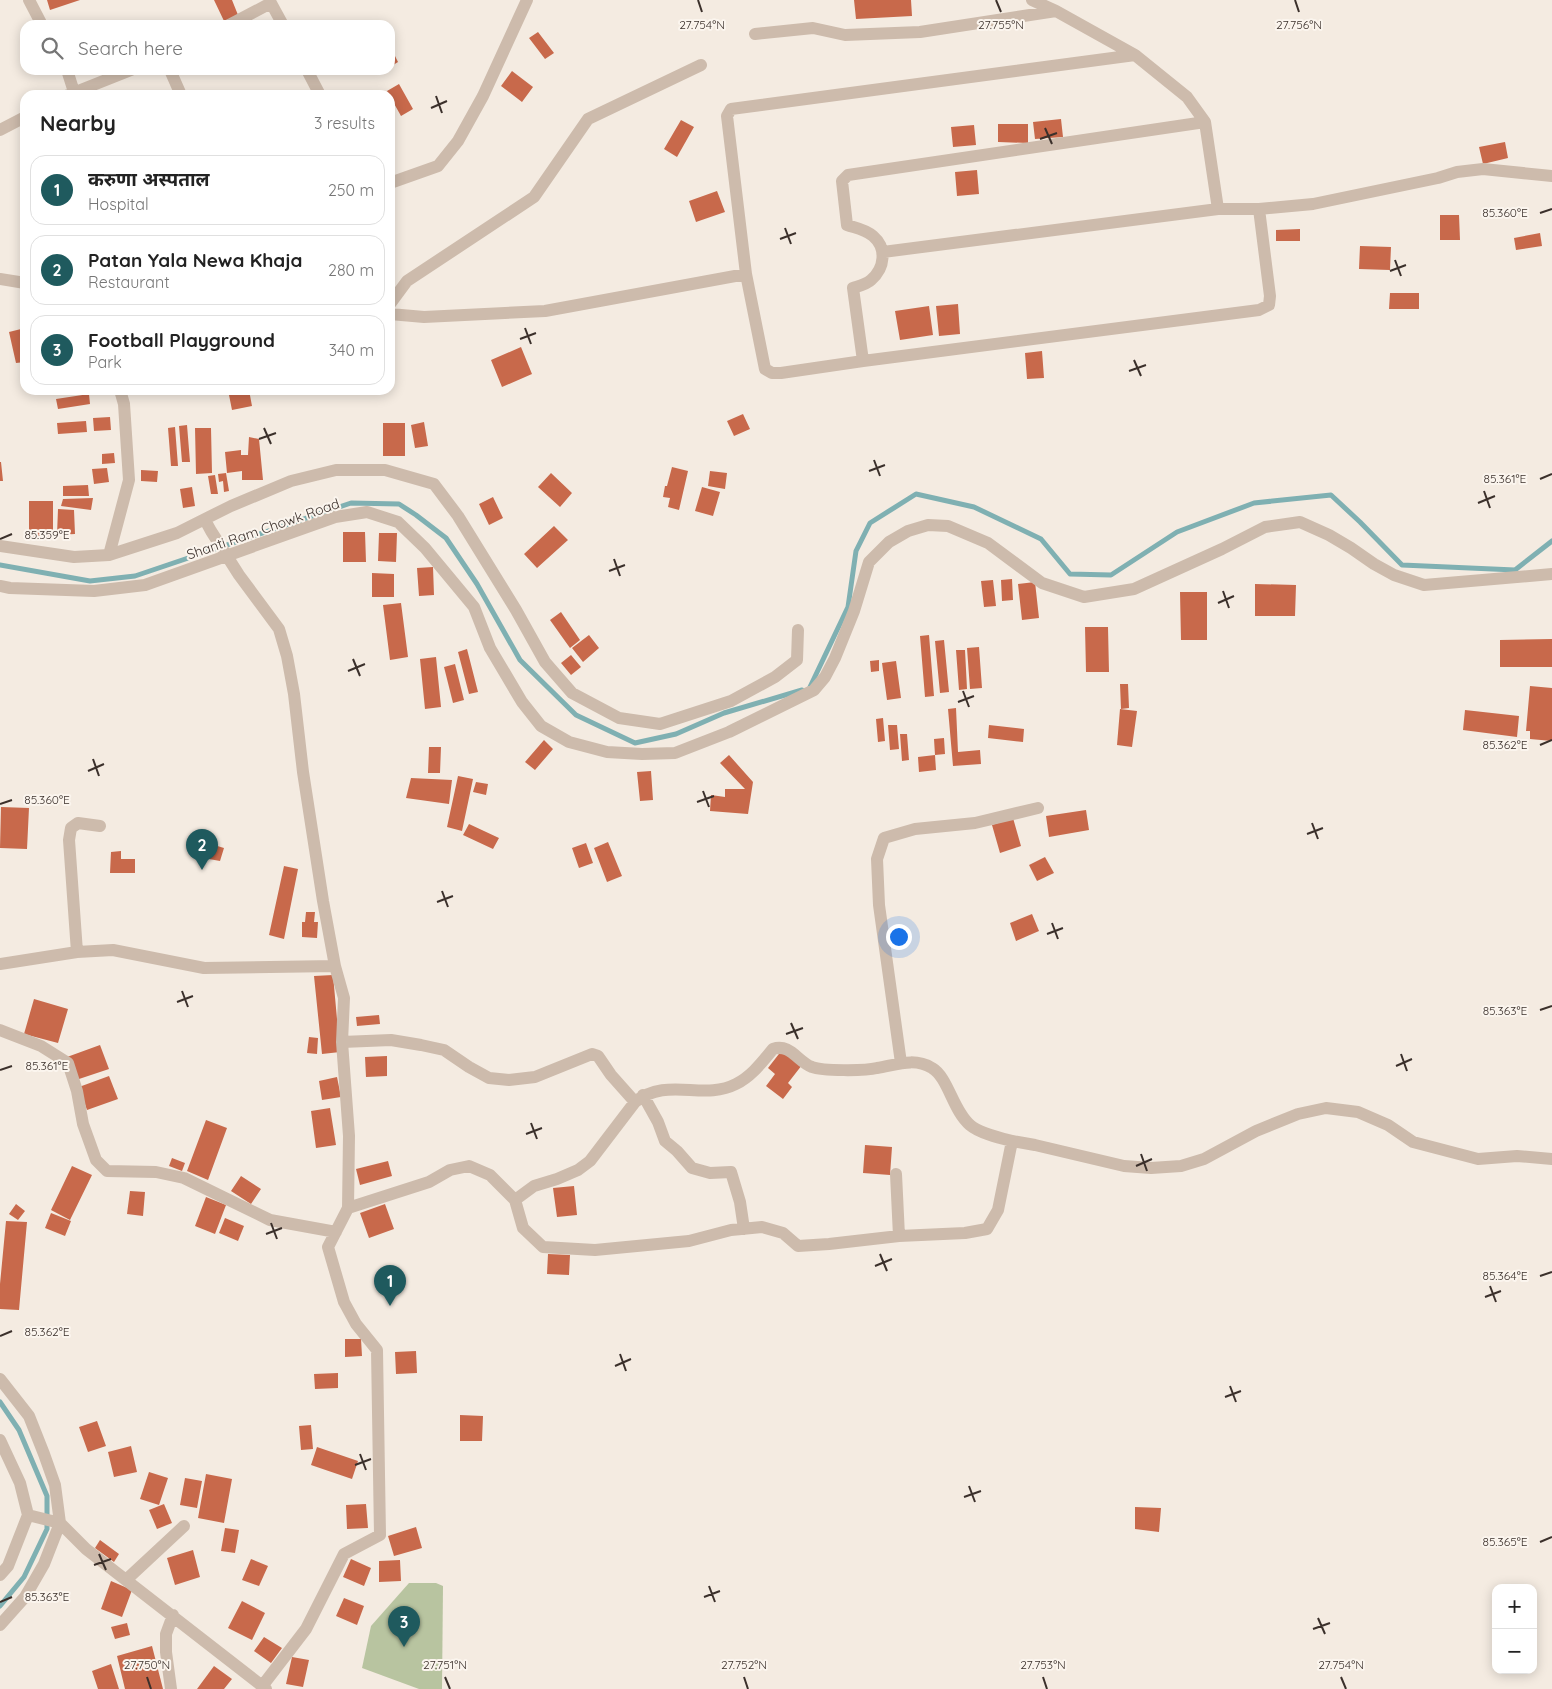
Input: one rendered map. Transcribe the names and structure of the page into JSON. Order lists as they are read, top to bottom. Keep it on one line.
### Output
{"streets":{"street":["Shanti Ram Chowk Road"]},"page":{"search":"Search here","heading":["Nearby","3 results"],"list":[{"mark":"1","name":"करुणा अस्पताल","note":"Hospital","value":"250 m"},{"mark":"2","name":"Patan Yala Newa Khaja","note":"Restaurant","value":"280 m"},{"mark":"3","name":"Football Playground","note":"Park","value":"340 m"}],"pins":["2","1","3"],"map_buttons":["+","−"]},"coordinates":["27.754°N","27.755°N","27.756°N","85.360°E","85.361°E","85.359°E","85.362°E","85.363°E","85.364°E","85.365°E","27.750°N","27.751°N","27.752°N","27.753°N"]}
